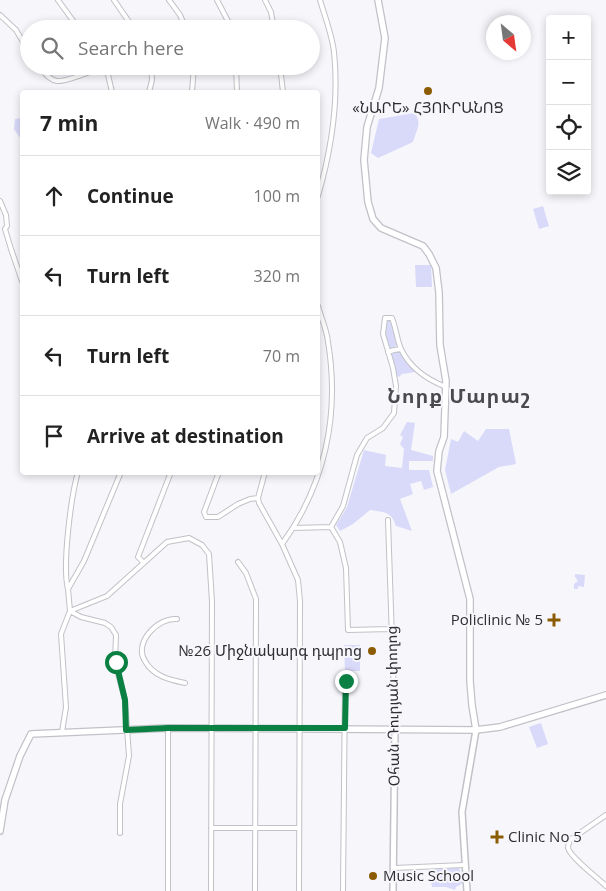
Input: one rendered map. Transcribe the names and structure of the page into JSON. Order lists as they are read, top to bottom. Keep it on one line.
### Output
{"streets":{"street":["Օհան Դուրյան փողոց"]},"districts":["Նորք Մարաշ"],"places":{"other":["«ՆԱՐԵ» ՀՅՈՒՐԱՆՈՑ","№26 Միջնակարգ դպրոց","Music School"],"health":["Policlinic № 5","Clinic No 5"]},"north":"bottom right","page":{"map_buttons":["+","−"],"search":"Search here","heading":["7 min","Walk · 490 m"],"list":[["Continue","100 m"],["Turn left","320 m"],["Turn left","70 m"],"Arrive at destination"]}}
